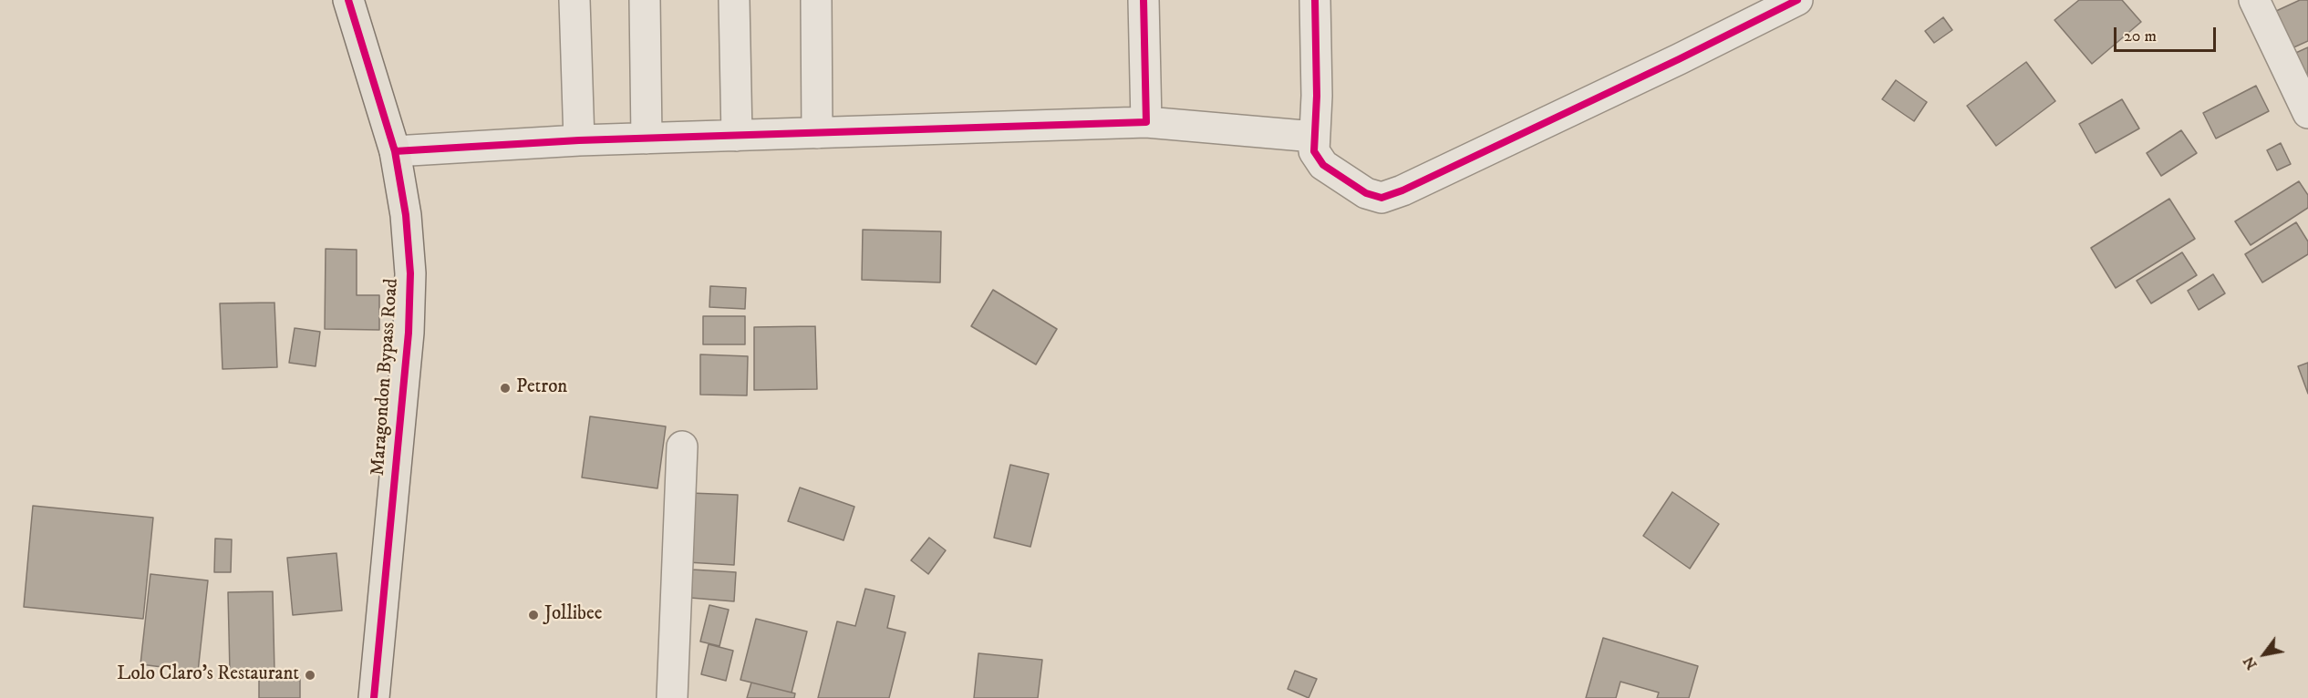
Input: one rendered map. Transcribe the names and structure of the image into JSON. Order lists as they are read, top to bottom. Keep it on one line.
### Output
{"streets":{"main road":["Maragondon Bypass Road"]},"places":["Petron","Jollibee","Lolo Claro's Restaurant"],"scale_bar":"20 m","north":"bottom left"}
